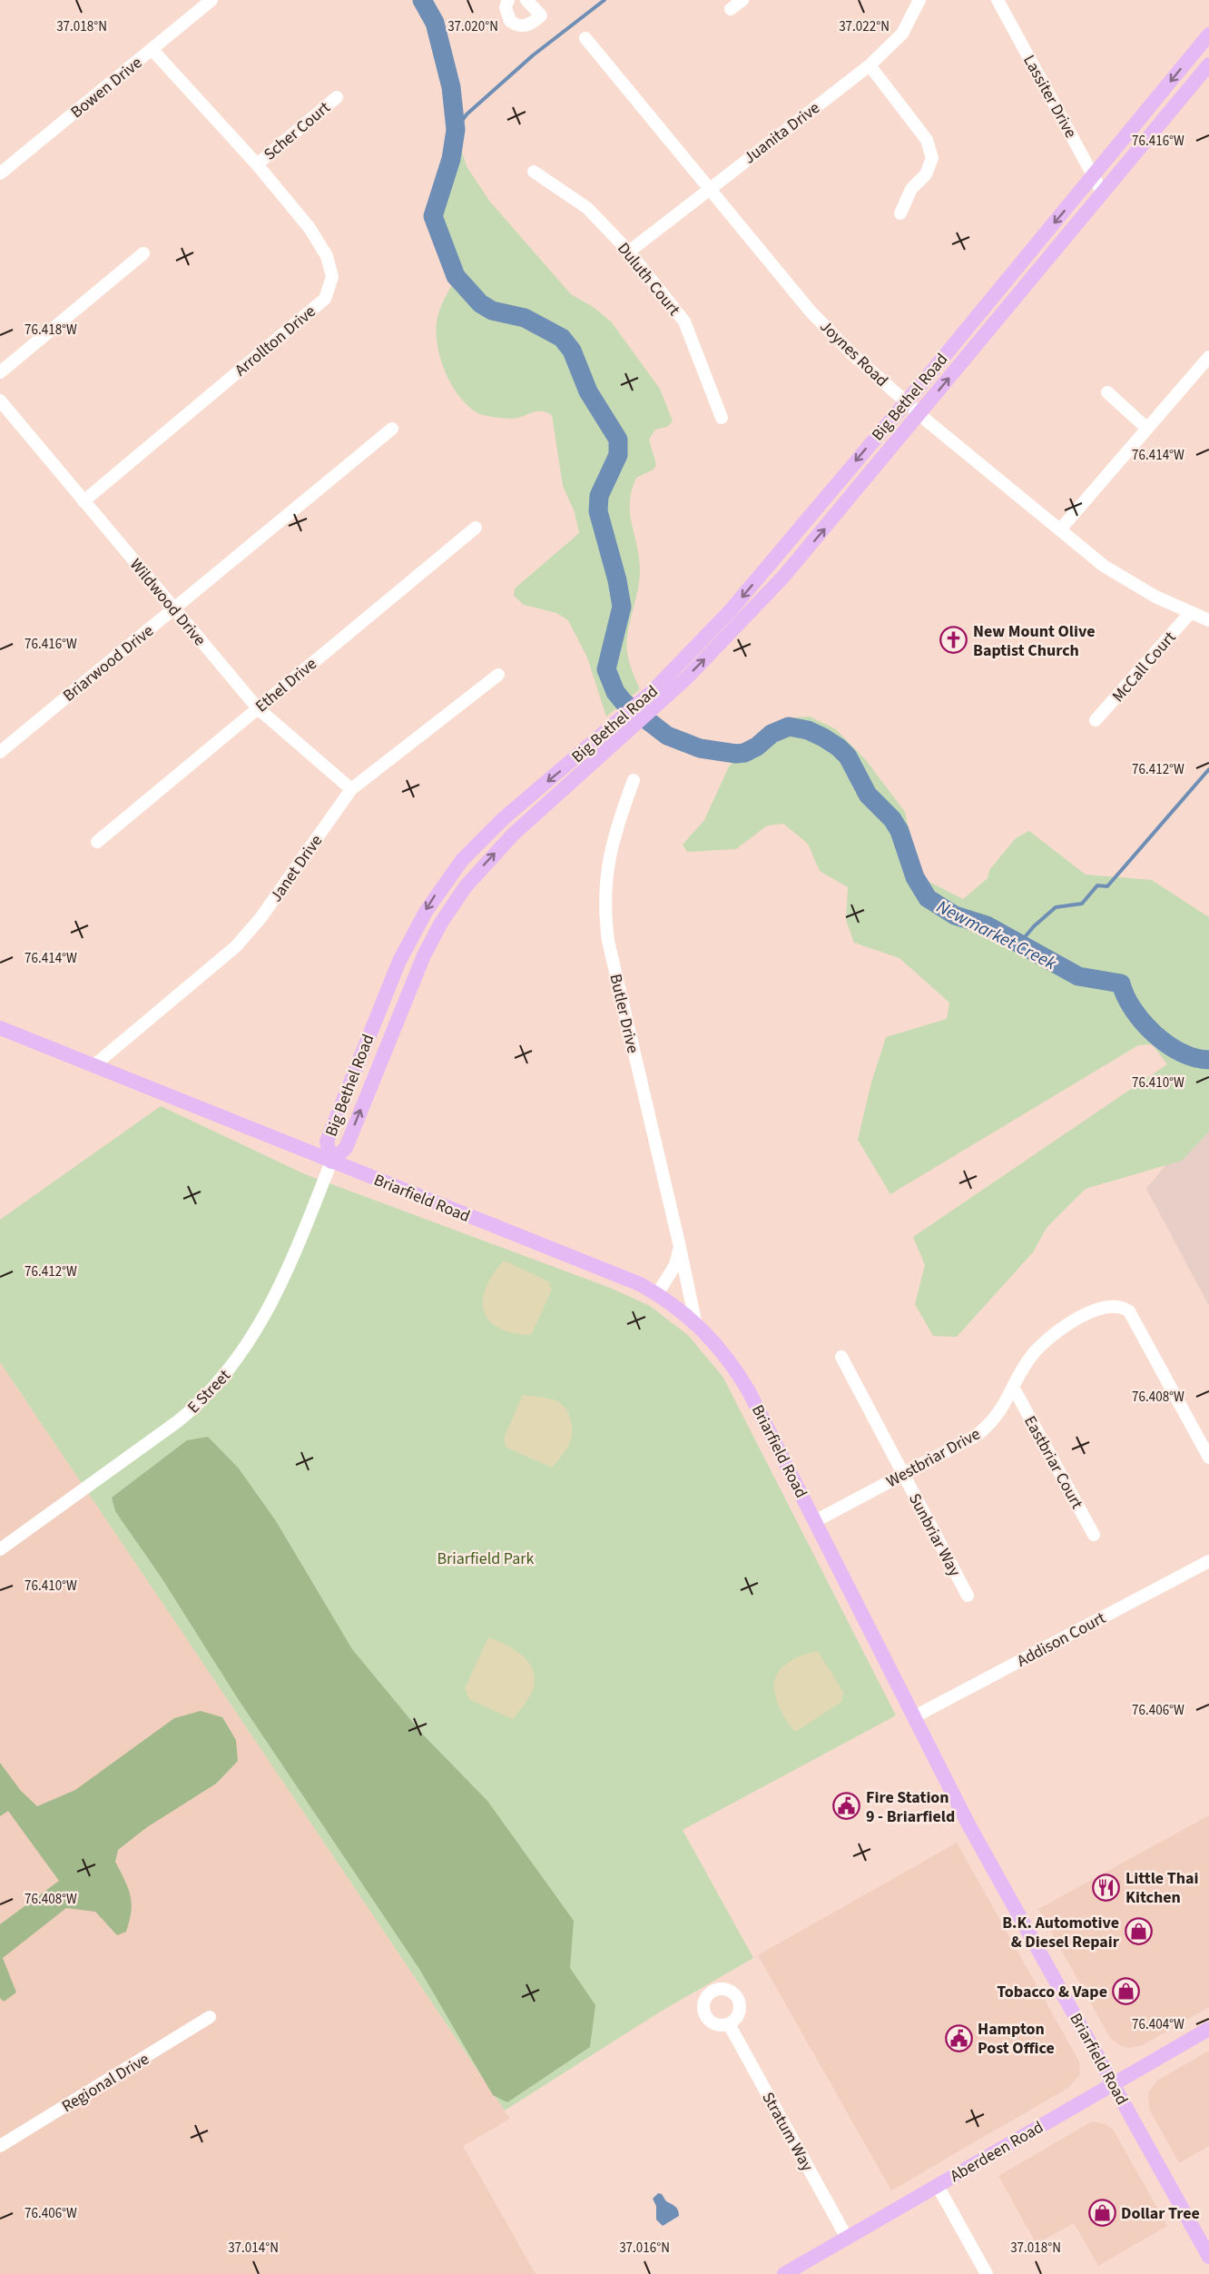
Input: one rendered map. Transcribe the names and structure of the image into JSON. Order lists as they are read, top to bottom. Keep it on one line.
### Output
{"streets":{"main road":["Big Bethel Road","Briarfield Road","Aberdeen Road"],"street":["Bowen Drive","Lassiter Drive","Scher Court","Juanita Drive","Duluth Court","Arrollton Drive","Joynes Road","Wildwood Drive","Briarwood Drive","McCall Court","Ethel Drive","Janet Drive","Butler Drive","E Street","Westbriar Drive","Eastbriar Court","Sunbriar Way","Addison Court","Regional Drive","Stratum Way"]},"crossings":[["Bowen Drive","Arrollton Drive"],["Lassiter Drive","Big Bethel Road"],["Scher Court","Arrollton Drive"],["Juanita Drive","Duluth Court"],["Juanita Drive","Joynes Road"],["Arrollton Drive","Wildwood Drive"],["Joynes Road","Big Bethel Road"],["Joynes Road","McCall Court"],["Big Bethel Road","Briarfield Road"],["Big Bethel Road","E Street"],["Wildwood Drive","Briarwood Drive"],["Wildwood Drive","Ethel Drive"],["Wildwood Drive","Janet Drive"],["Janet Drive","Briarfield Road"],["Butler Drive","Briarfield Road"],["Briarfield Road","E Street"],["Briarfield Road","Westbriar Drive"],["Briarfield Road","Addison Court"],["Briarfield Road","Aberdeen Road"],["Westbriar Drive","Eastbriar Court"],["Westbriar Drive","Sunbriar Way"],["Stratum Way","Aberdeen Road"]],"water":["Newmarket Creek"],"parks":["Briarfield Park"],"places":{"church":["New Mount Olive Baptist Church"],"public building":["Fire Station 9 - Briarfield","Hampton Post Office"],"restaurant":["Little Thai Kitchen"],"shop":["B.K. Automotive & Diesel Repair","Tobacco & Vape","Dollar Tree"]},"coordinates":["37.018°N","37.020°N","37.022°N","76.416°W","76.418°W","76.414°W","76.412°W","76.410°W","76.408°W","76.406°W","76.404°W","37.014°N","37.016°N"]}
